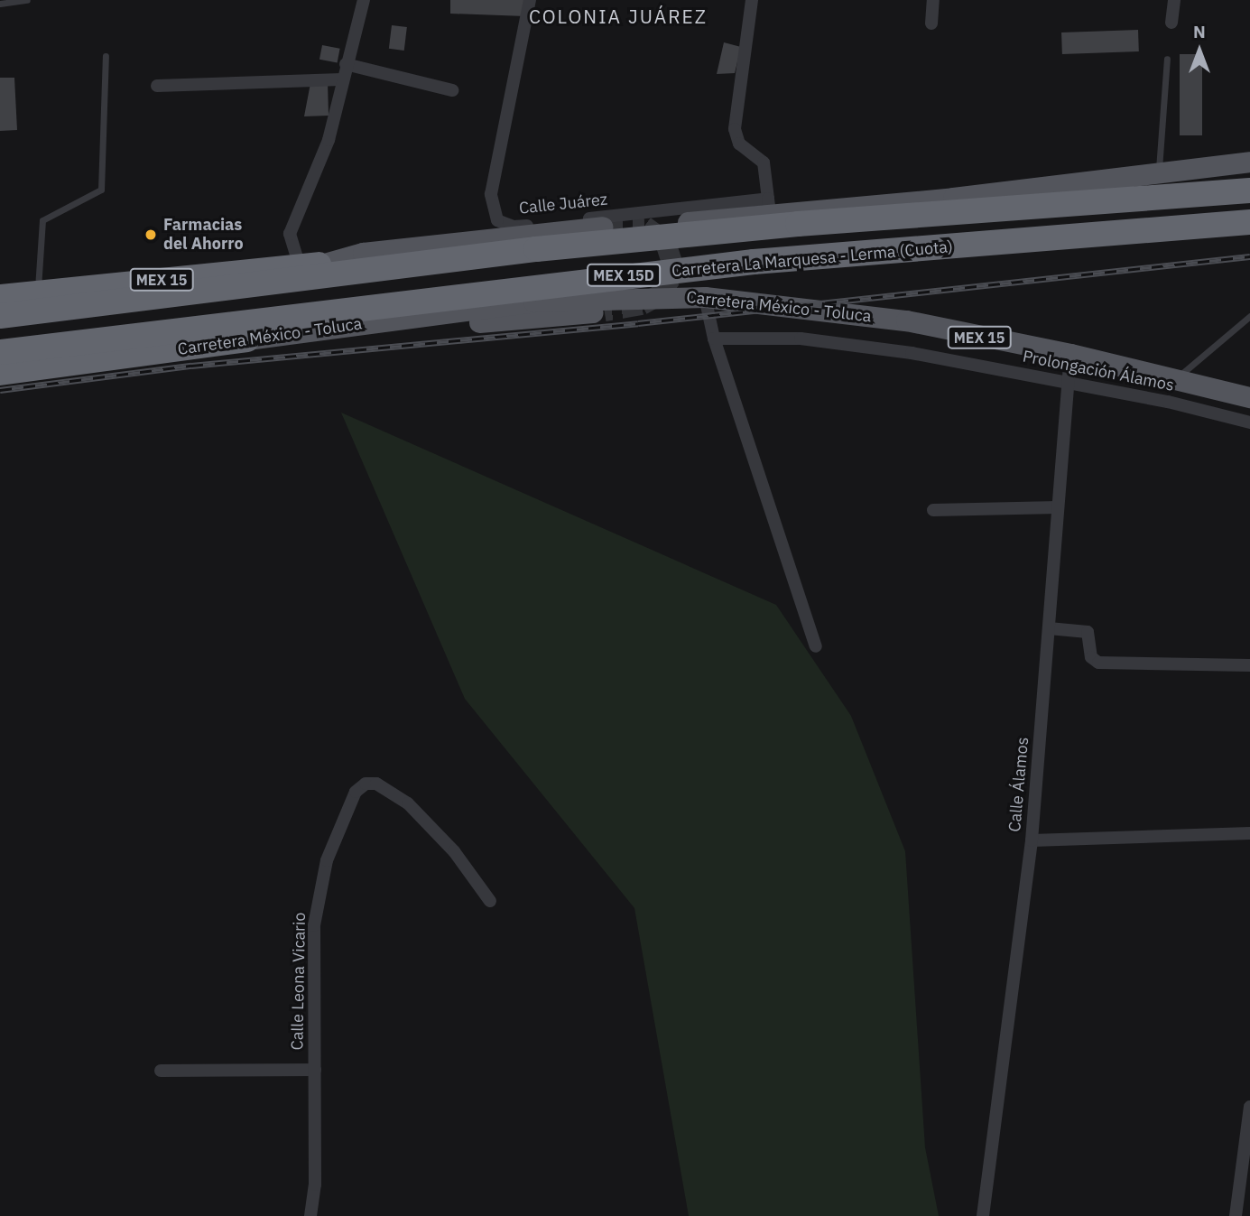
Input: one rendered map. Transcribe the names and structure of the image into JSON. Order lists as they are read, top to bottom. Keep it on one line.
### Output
{"streets":{"highway":["Carretera La Marquesa - Lerma (Cuota)","MEX 15D","MEX 15","Carretera México - Toluca"],"street":["Calle Juárez","Prolongación Álamos","Calle Álamos","Calle Leona Vicario"]},"crossings":[["Calle Juárez","MEX 15"],["Carretera México - Toluca","Calle Álamos"],["Prolongación Álamos","Calle Álamos"]],"districts":["COLONIA JUÁREZ"],"places":["Farmacias del Ahorro"],"north":"top"}
